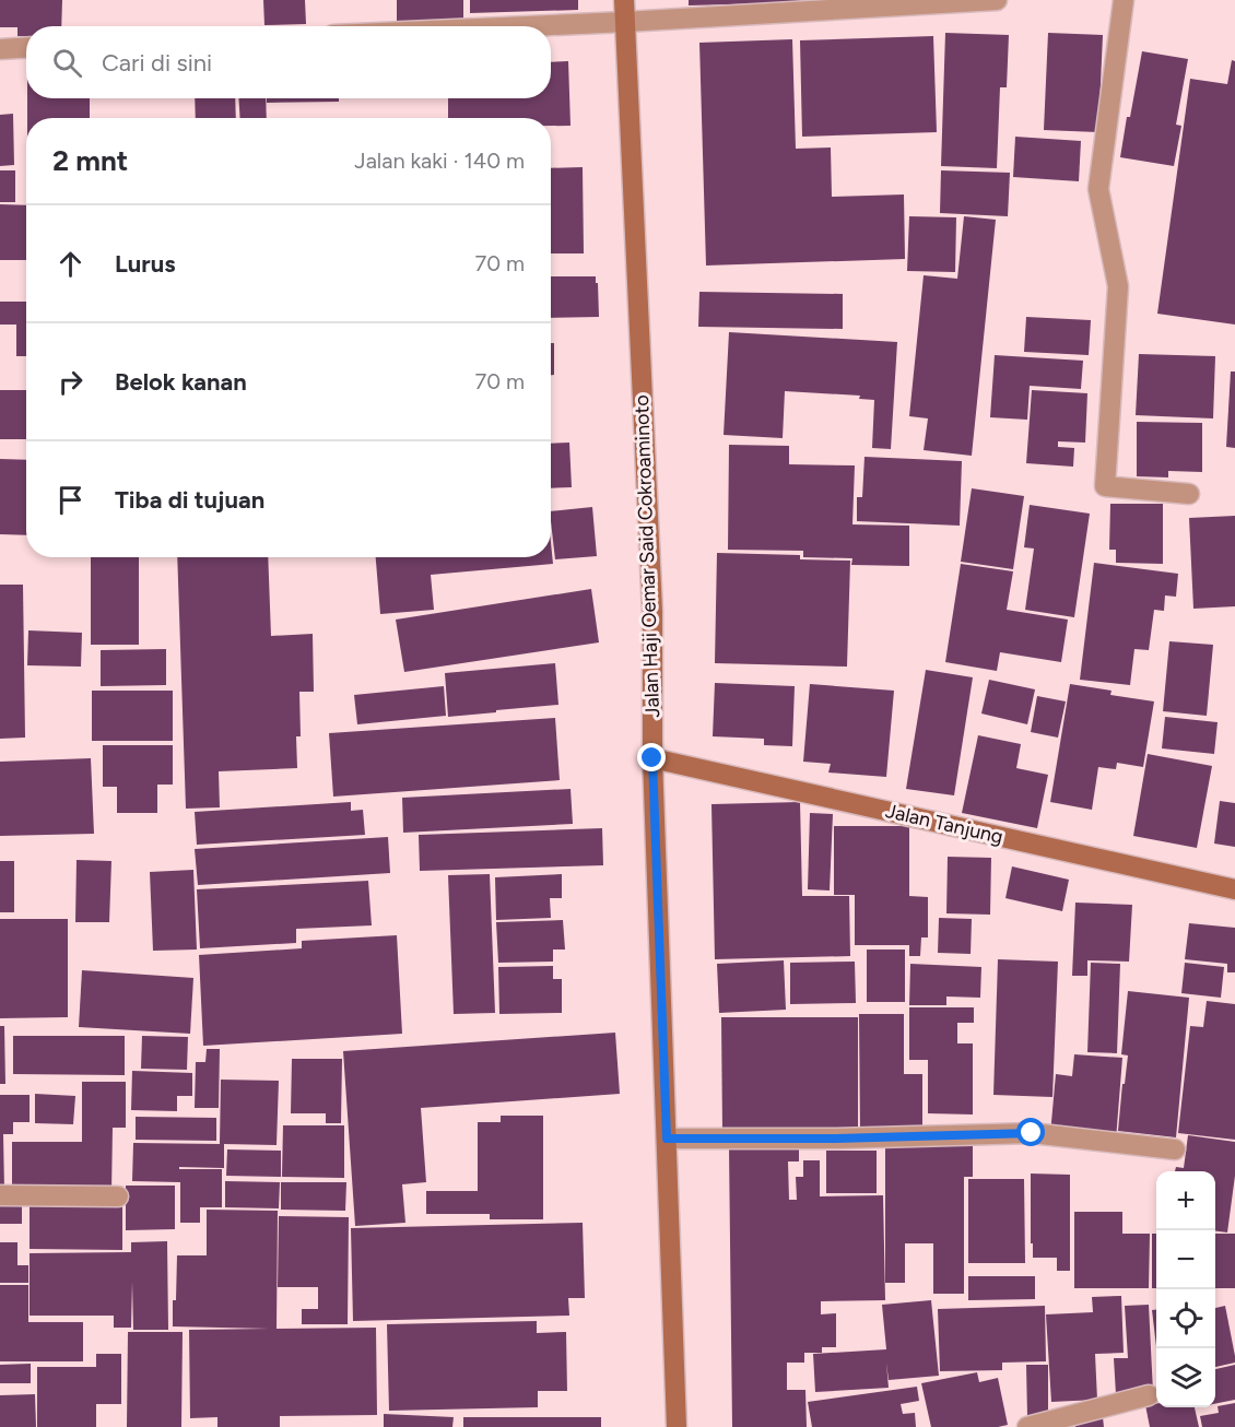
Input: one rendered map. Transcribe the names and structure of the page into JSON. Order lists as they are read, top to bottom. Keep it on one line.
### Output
{"streets":{"main road":["Jalan Haji Oemar Said Cokroaminoto","Jalan Tanjung"]},"crossings":[["Jalan Haji Oemar Said Cokroaminoto","Jalan Tanjung"]],"page":{"search":"Cari di sini","heading":["2 mnt","Jalan kaki · 140 m"],"list":[["Lurus","70 m"],["Belok kanan","70 m"],"Tiba di tujuan"],"map_buttons":["+","−"]}}
